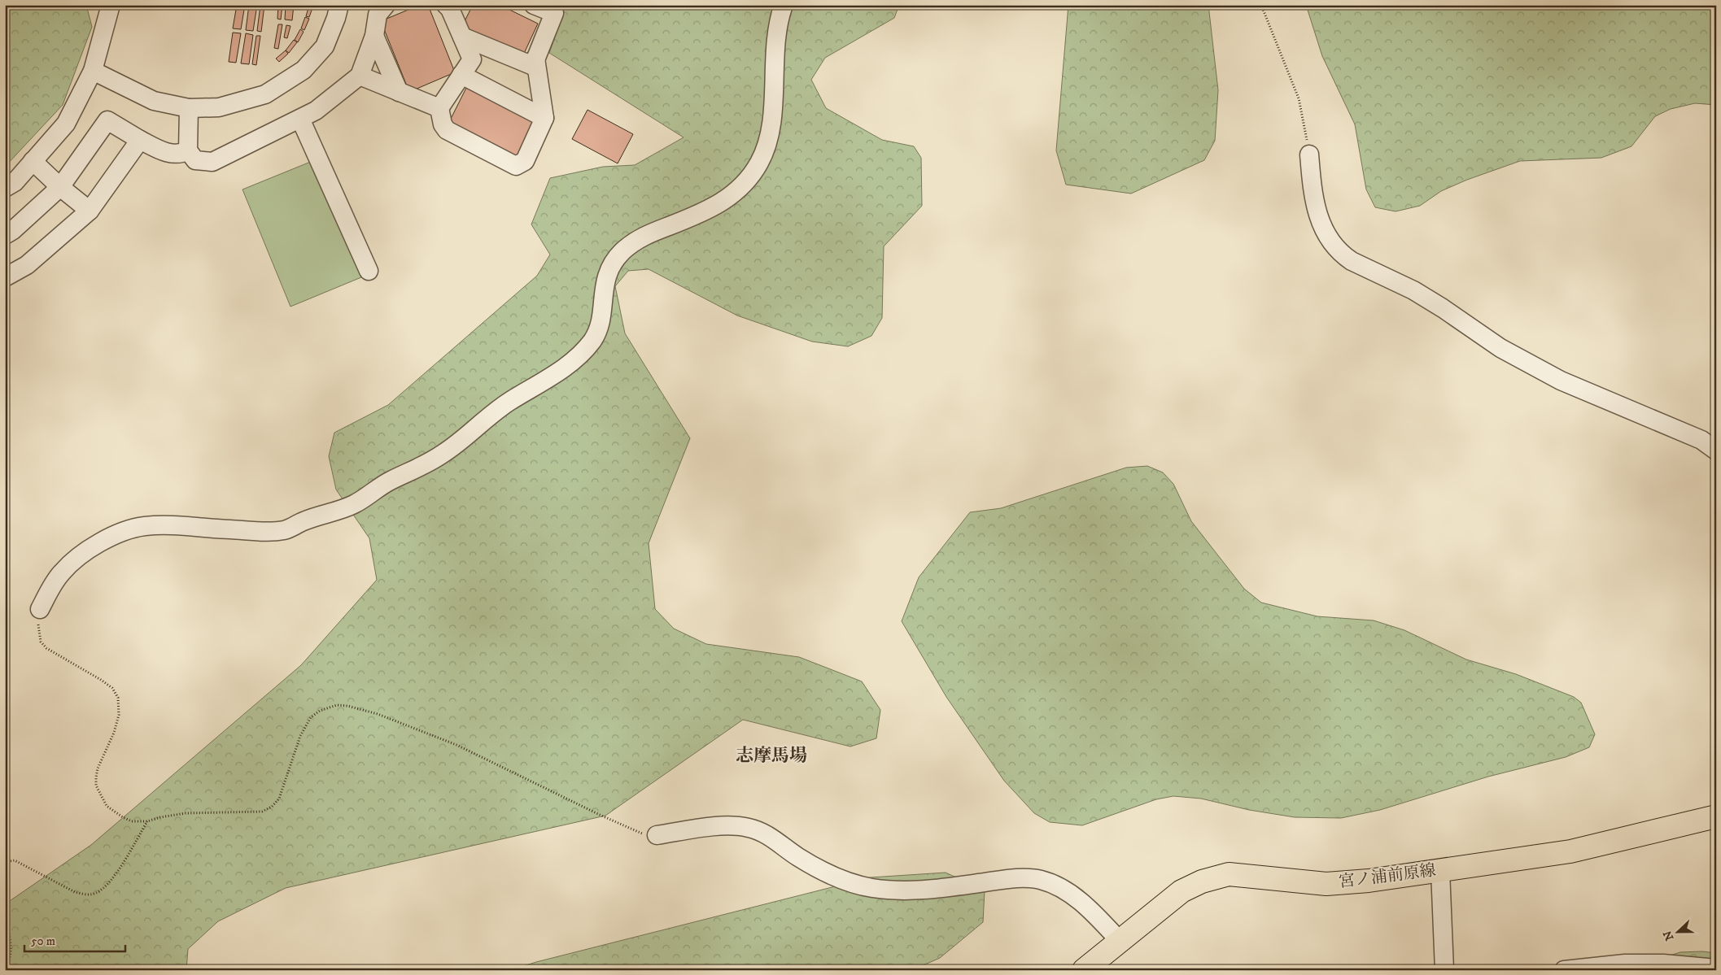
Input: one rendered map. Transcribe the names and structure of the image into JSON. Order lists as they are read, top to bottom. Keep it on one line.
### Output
{"streets":{"main road":["宮ノ浦前原線"]},"districts":["志摩馬場"],"scale_bar":"50 m","north":"left"}
